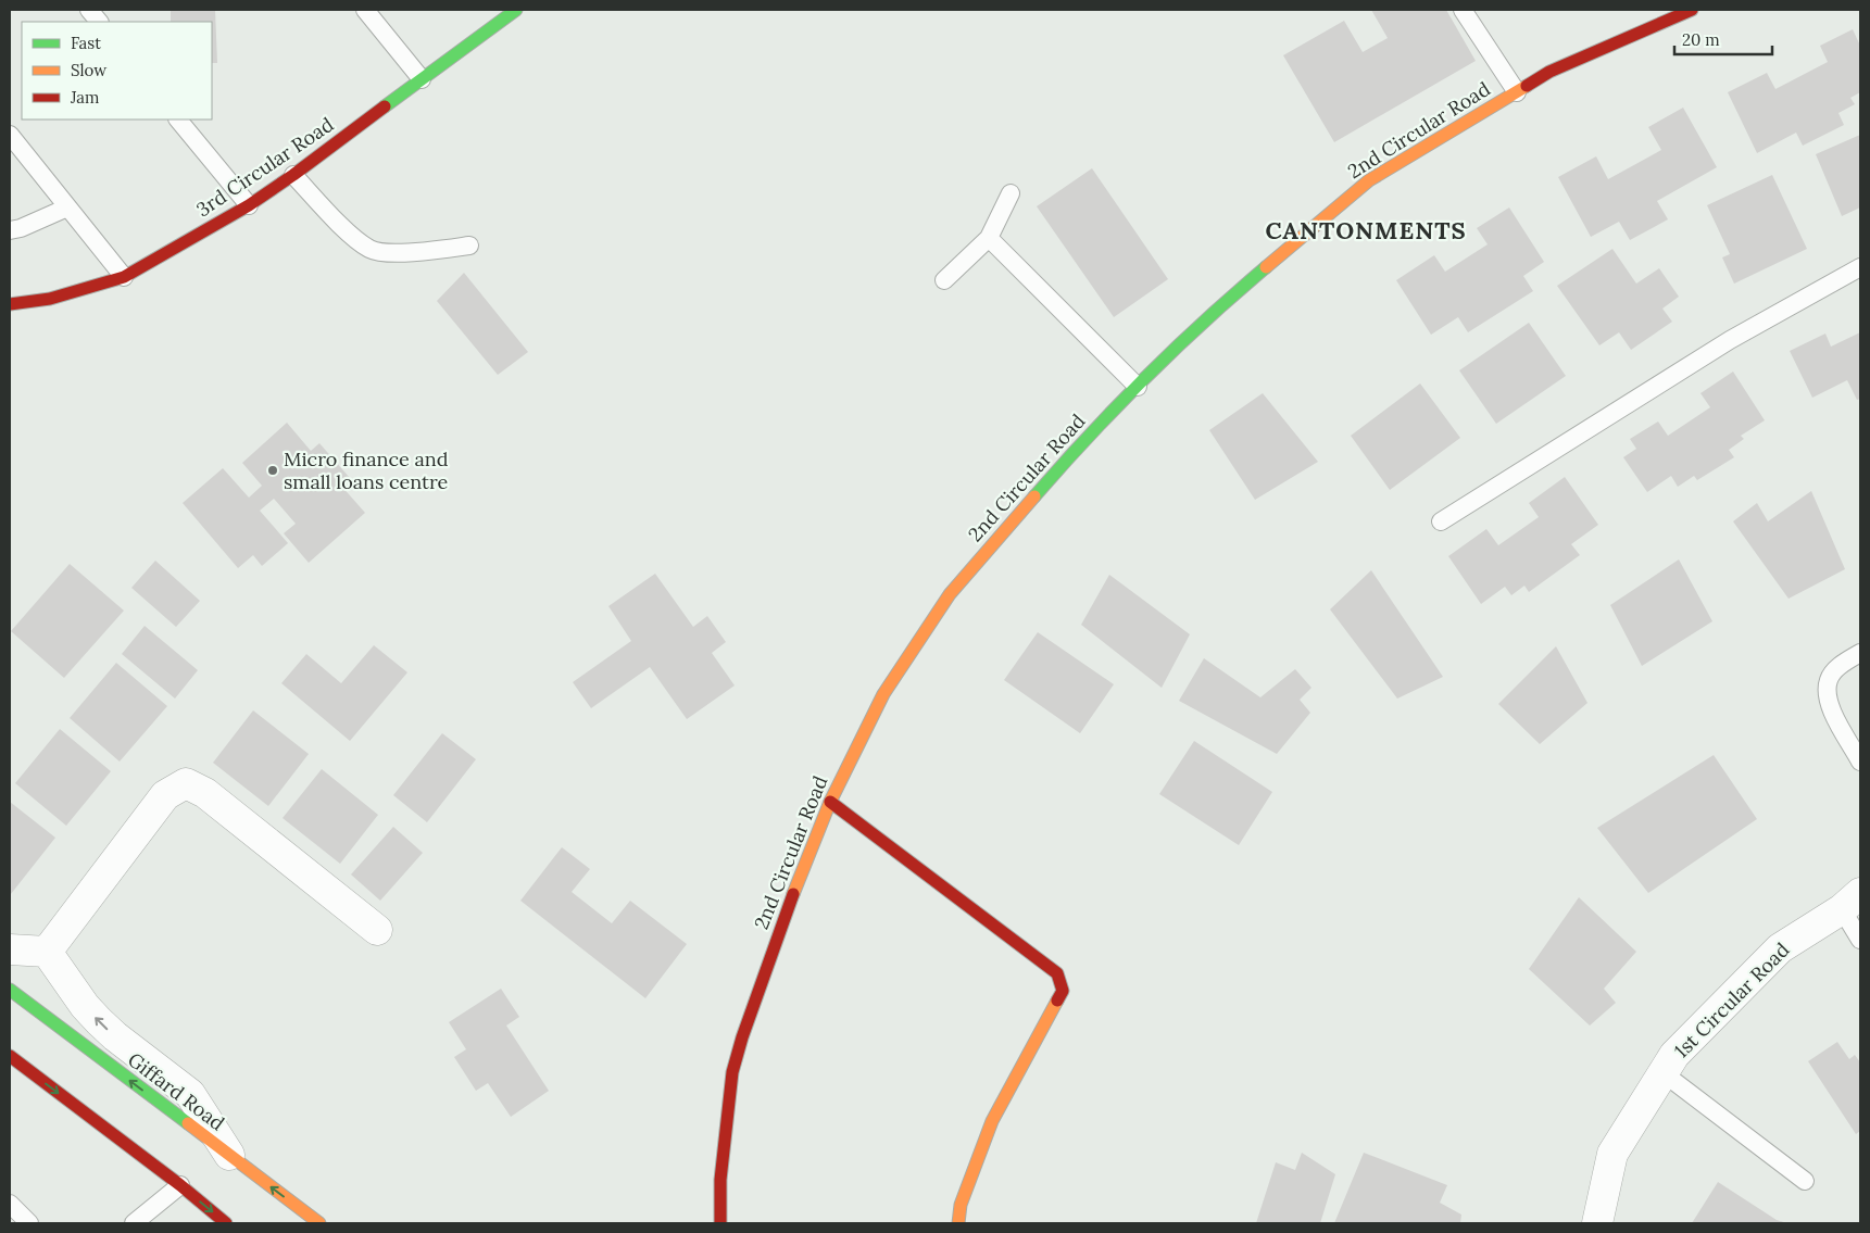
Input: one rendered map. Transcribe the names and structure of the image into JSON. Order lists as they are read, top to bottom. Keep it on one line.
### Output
{"streets":{"street":["2nd Circular Road","3rd Circular Road","1st Circular Road","Giffard Road"]},"districts":["CANTONMENTS"],"places":["Micro finance and small loans centre"],"legend":["Fast","Slow","Jam"],"scale_bar":"20 m"}
